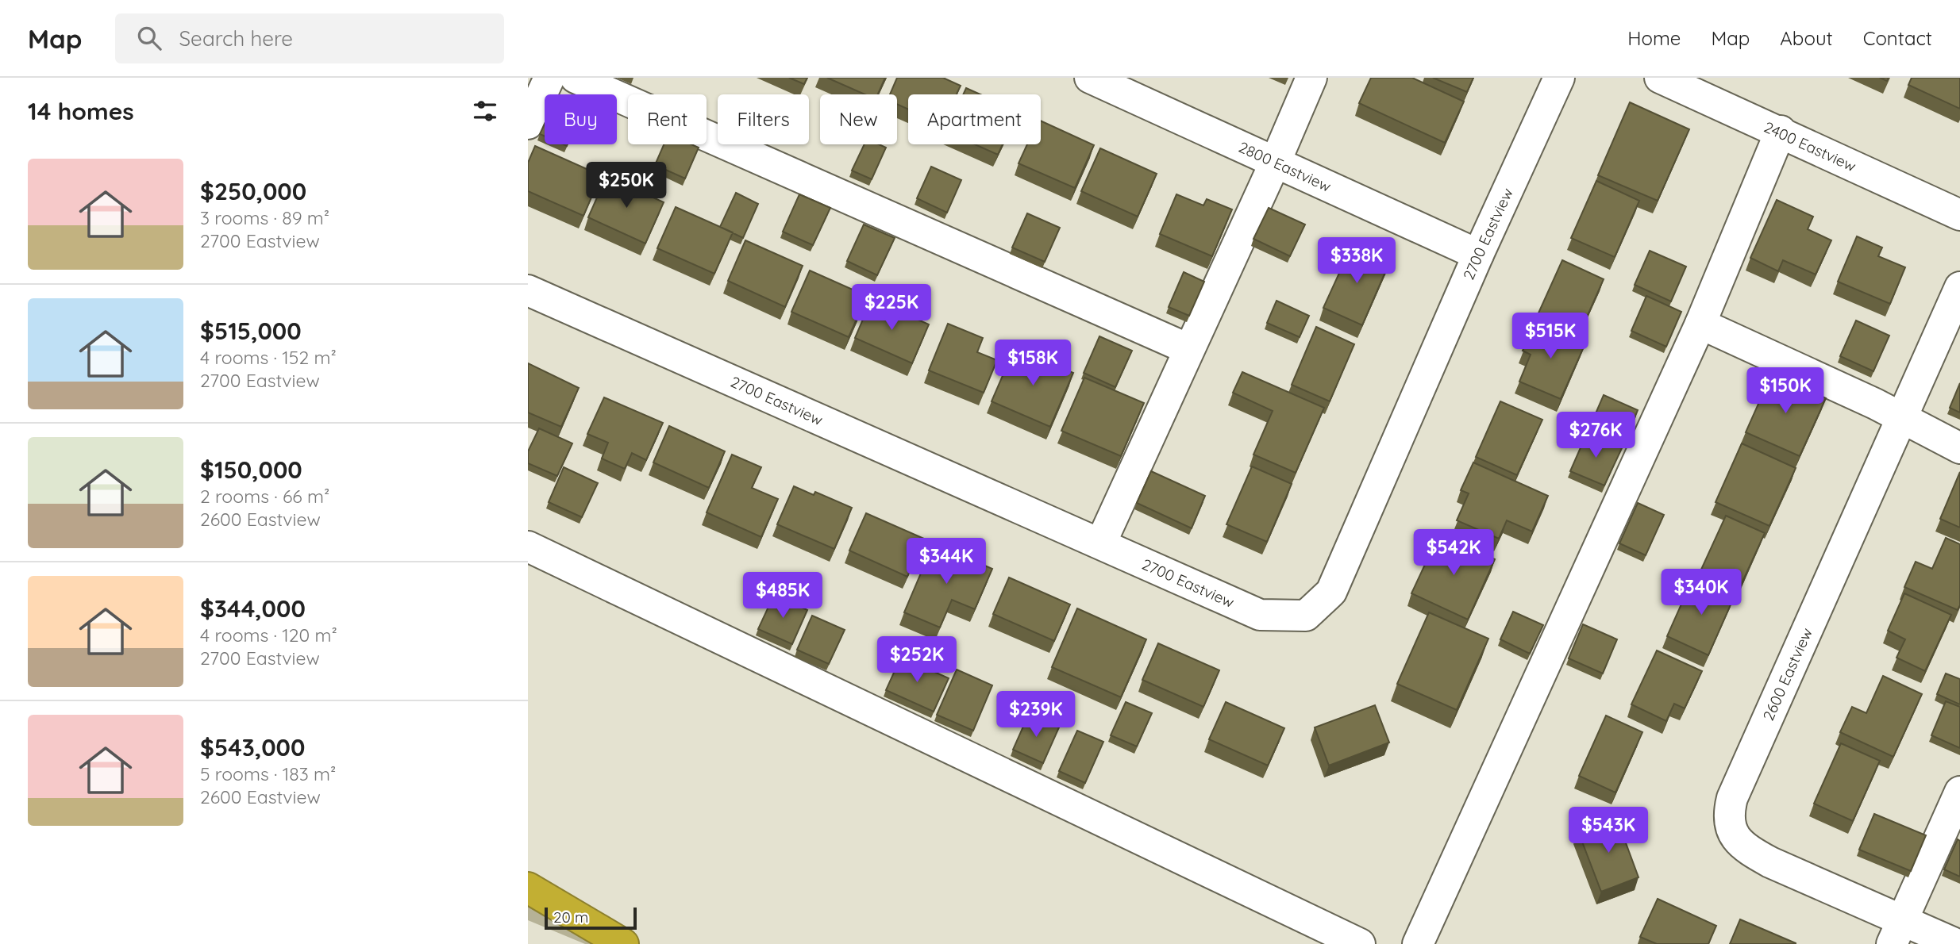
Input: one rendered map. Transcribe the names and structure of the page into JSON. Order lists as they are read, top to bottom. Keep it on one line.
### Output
{"streets":{"street":["2400 Eastview","2800 Eastview","2700 Eastview","2600 Eastview"]},"crossings":[["2800 Eastview","2700 Eastview"]],"scale_bar":"20 m","page":{"header":"Map","search":"Search here","nav":["Home","Map","About","Contact"],"heading":"14 homes","chip":["Buy","Rent","Filters","New","Apartment"],"list":[{"name":"$250,000","note":"3 rooms · 89 m² · 2700 Eastview"},{"name":"$515,000","note":"4 rooms · 152 m² · 2700 Eastview"},{"name":"$150,000","note":"2 rooms · 66 m² · 2600 Eastview"},{"name":"$344,000","note":"4 rooms · 120 m² · 2700 Eastview"},{"name":"$543,000","note":"5 rooms · 183 m² · 2600 Eastview"}],"price":["$250K","$338K","$225K","$515K","$158K","$150K","$276K","$542K","$344K","$340K","$485K","$252K","$239K","$543K"],"scale":"20 m"}}
